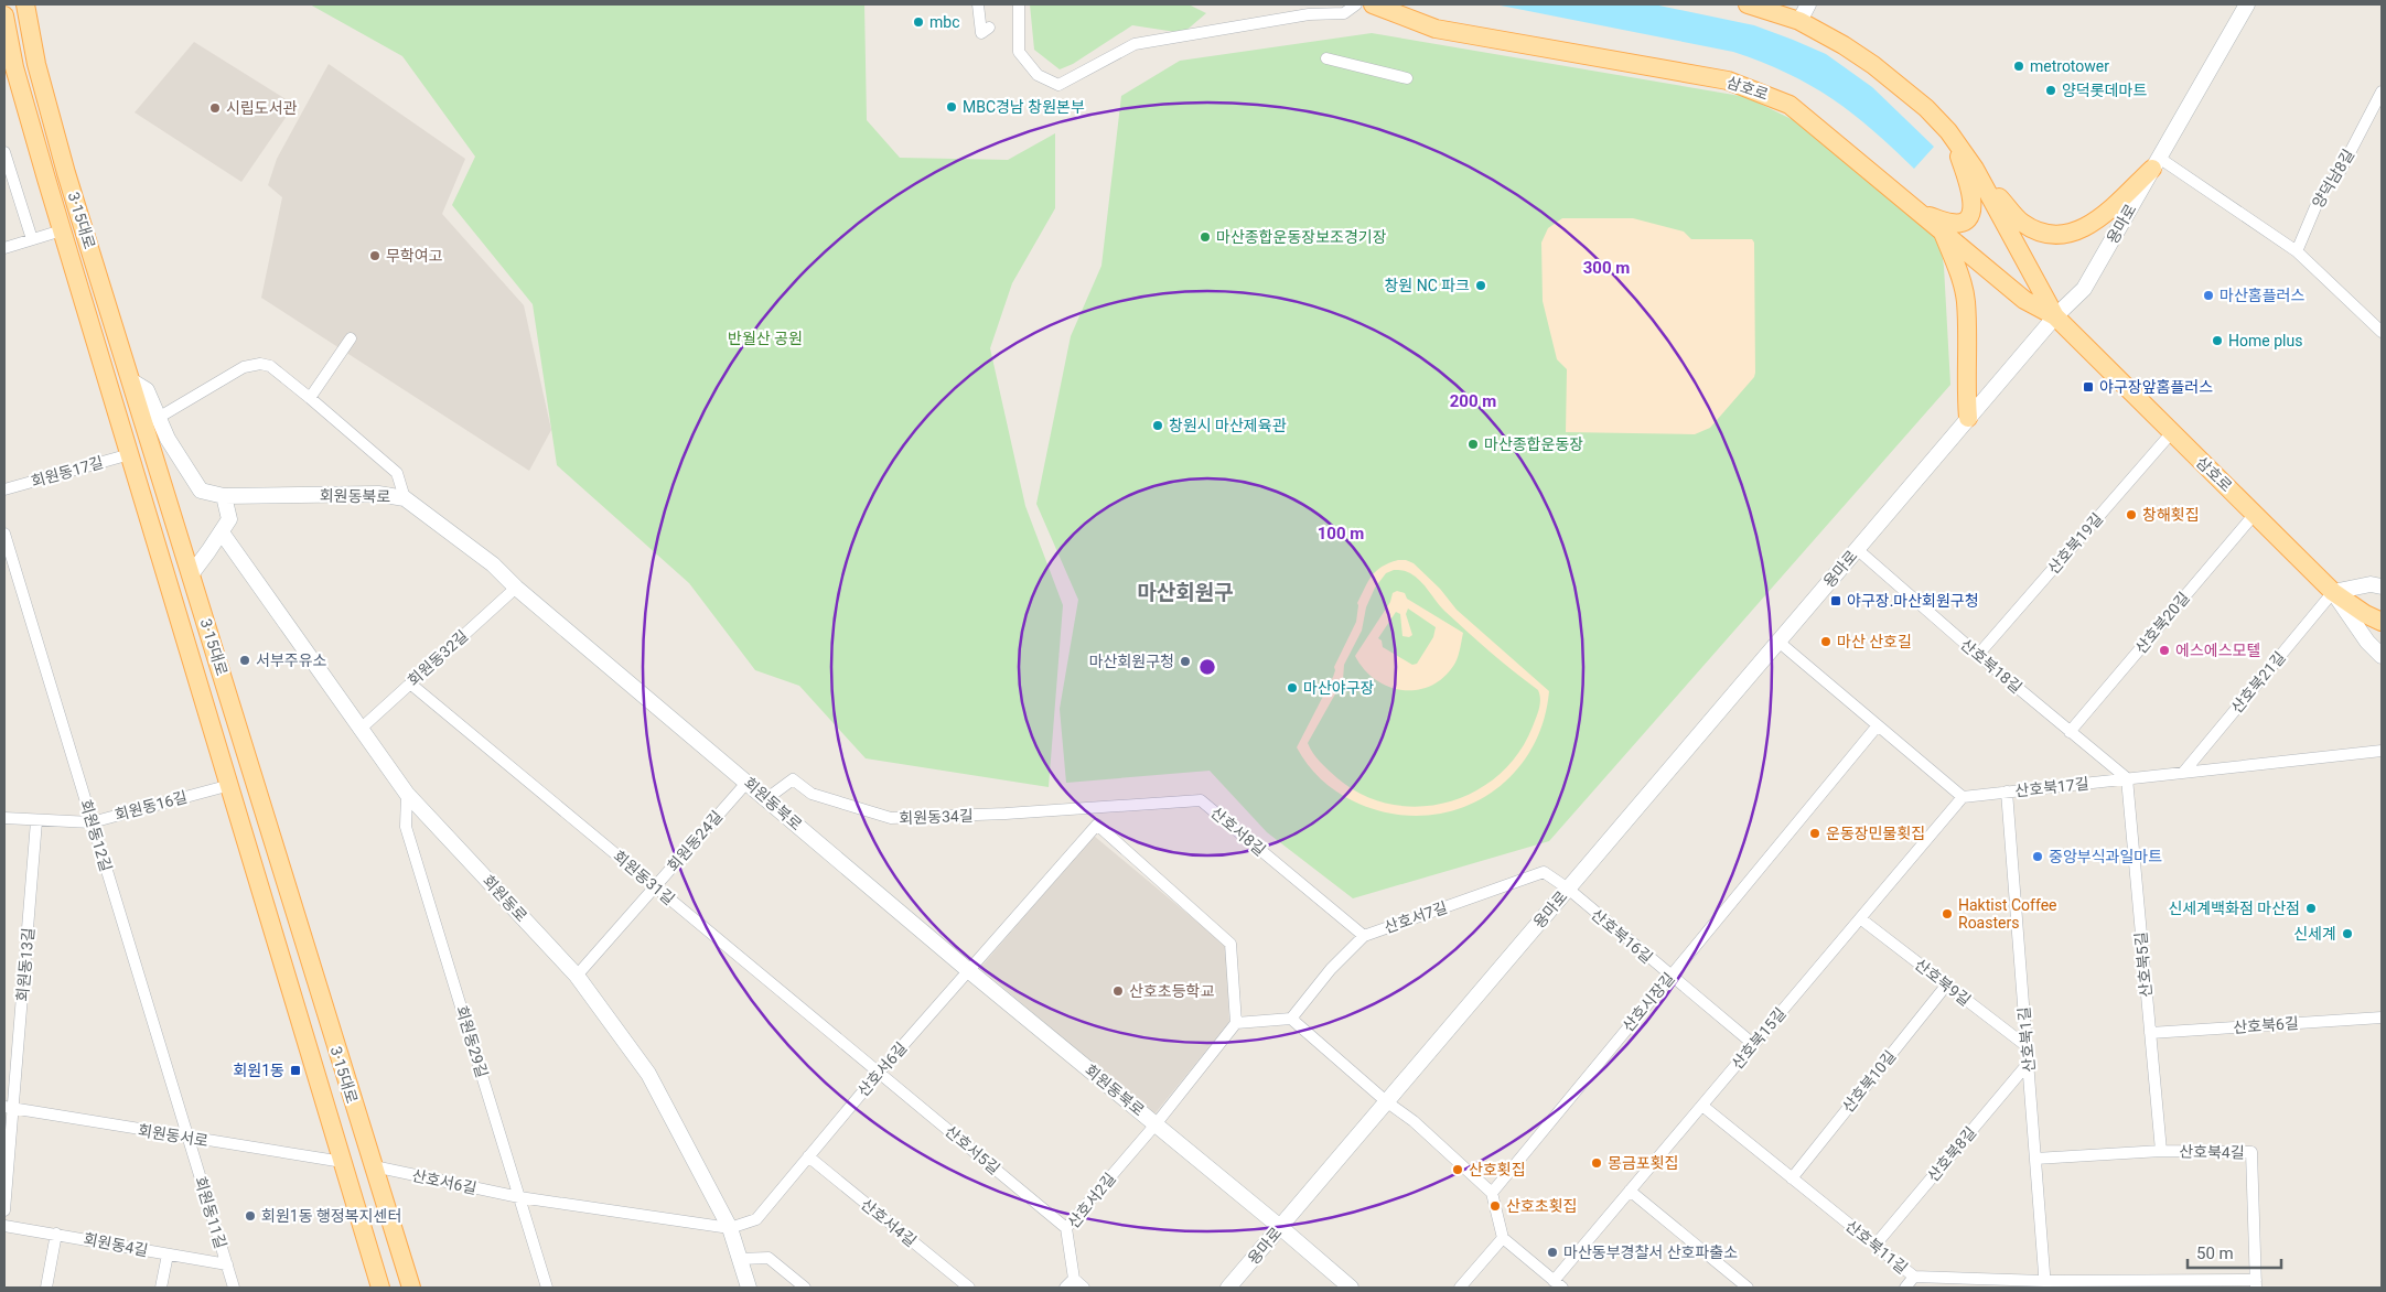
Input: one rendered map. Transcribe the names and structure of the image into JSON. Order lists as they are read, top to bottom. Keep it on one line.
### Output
{"streets":{"main road":["삼호로","3·15대로","용마로","회원동북로","회원동로"],"street":["양덕남8길","회원동17길","산호북19길","산호북20길","회원동32길","산호북18길","산호북21길","산호북17길","회원동16길","회원동34길","산호서8길","회원동12길","회원동24길","회원동31길","산호서7길","산호북16길","회원동13길","산호북5길","산호북9길","산호시장길","산호북6길","산호북15길","산호북1길","회원동29길","산호서6길","산호북10길","회원동서로","산호서5길","산호북4길","산호북8길","산호서2길","회원동11길","산호서4길","회원동4길","산호북11길"]},"crossings":[["삼호로","용마로"],["삼호로","산호북19길"],["삼호로","산호북20길"],["삼호로","산호북21길"],["3·15대로","회원동17길"],["3·15대로","회원동북로"],["3·15대로","회원동16길"],["3·15대로","산호서6길"],["3·15대로","회원동서로"],["용마로","회원동북로"],["용마로","산호북18길"],["용마로","산호서7길"],["용마로","산호북16길"],["회원동북로","회원동32길"],["회원동북로","회원동34길"],["회원동북로","회원동24길"],["회원동북로","산호서6길"],["회원동북로","산호서2길"],["산호북19길","산호북18길"],["산호북20길","산호북18길"],["회원동32길","회원동31길"],["회원동32길","회원동로"],["산호북18길","산호북17길"],["산호북18길","산호북5길"],["산호북21길","산호북17길"],["산호북17길","산호북5길"],["산호북17길","산호북15길"],["산호북17길","산호북1길"],["회원동16길","회원동12길"],["회원동16길","회원동13길"],["회원동34길","산호서8길"],["산호서8길","산호서7길"],["회원동12길","회원동서로"],["회원동12길","회원동11길"],["회원동24길","회원동31길"],["회원동24길","회원동로"],["회원동31길","산호서6길"],["회원동31길","산호서5길"],["회원동로","회원동29길"],["회원동로","산호서6길"],["산호서7길","산호북16길"],["산호북16길","산호시장길"],["산호북16길","산호북15길"],["회원동13길","회원동서로"],["산호북5길","산호북6길"],["산호북5길","산호북4길"],["산호북9길","산호북15길"],["산호북9길","산호북1길"],["산호북9길","산호북10길"],["산호북15길","산호북11길"],["산호북1길","산호북4길"],["산호북1길","산호북8길"],["산호북1길","산호북11길"],["회원동29길","산호서6길"],["산호서6길","산호서5길"],["산호서6길","산호서4길"],["산호북10길","산호북11길"],["회원동서로","회원동11길"],["산호서5길","산호서2길"],["산호북4길","산호북11길"],["산호북8길","산호북11길"],["회원동11길","회원동4길"]],"districts":["마산회원구"],"parks":["반월산 공원"],"places":{"other":["mbc","metrotower","양덕롯데마트","MBC경남 창원본부","시립도서관","마산종합운동장보조경기장","무학여고","창원 NC 파크","마산홈플러스","Home plus","창원시 마산제육관","마산종합운동장","창해횟집","마산 산호길","에스에스모텔","서부주유소","마산회원구청","마산야구장","운동장민물횟집","중앙부식과일마트","신세계백화점 마산점","Haktist Coffee Roasters","신세계","산호초등학교","몽금포횟집","산호횟집","산호초횟집","회원1동 행정복지센터","마산동부경찰서 산호파출소"],"transit":["야구장앞홈플러스","야구장.마산회원구청","회원1동"]},"scale_bar":"50 m","rings":["300 m","200 m","100 m"]}
